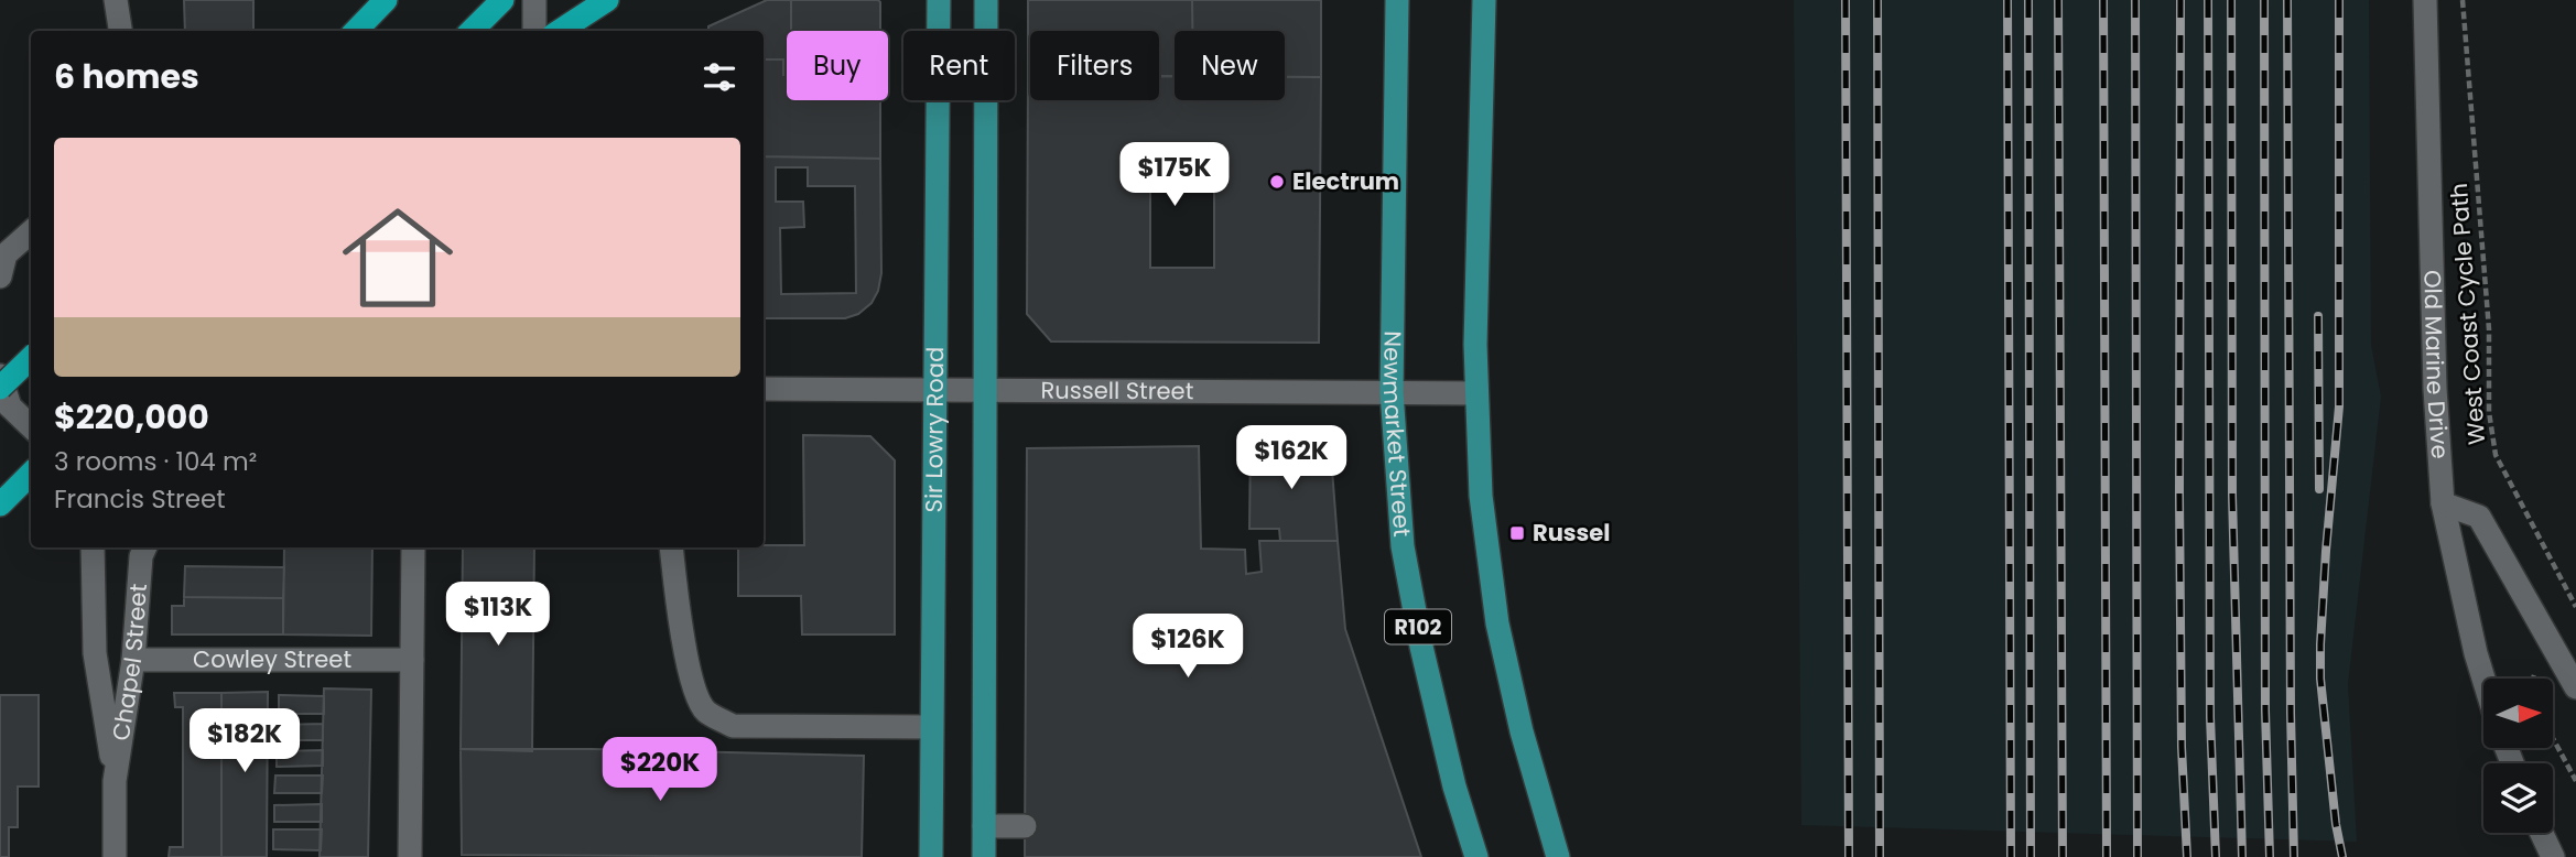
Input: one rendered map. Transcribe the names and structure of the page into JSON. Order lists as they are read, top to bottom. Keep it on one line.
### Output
{"streets":{"main road":["Sir Lowry Road","Newmarket Street","R102"],"street":["Old Marine Drive","Russell Street","Cowley Street","Chapel Street"],"path":["West Coast Cycle Path"]},"crossings":[["Russell Street","Sir Lowry Road"],["Russell Street","Newmarket Street"],["Cowley Street","Chapel Street"]],"places":{"other":["Electrum"],"transit":["Russel"]},"north":"right","page":{"chip":["Buy","Rent","Filters","New"],"heading":"6 homes","list":[{"name":"$220,000","note":"3 rooms · 104 m² · Francis Street"}],"price":["$175K","$162K","$113K","$126K","$182K","$220K"]}}
